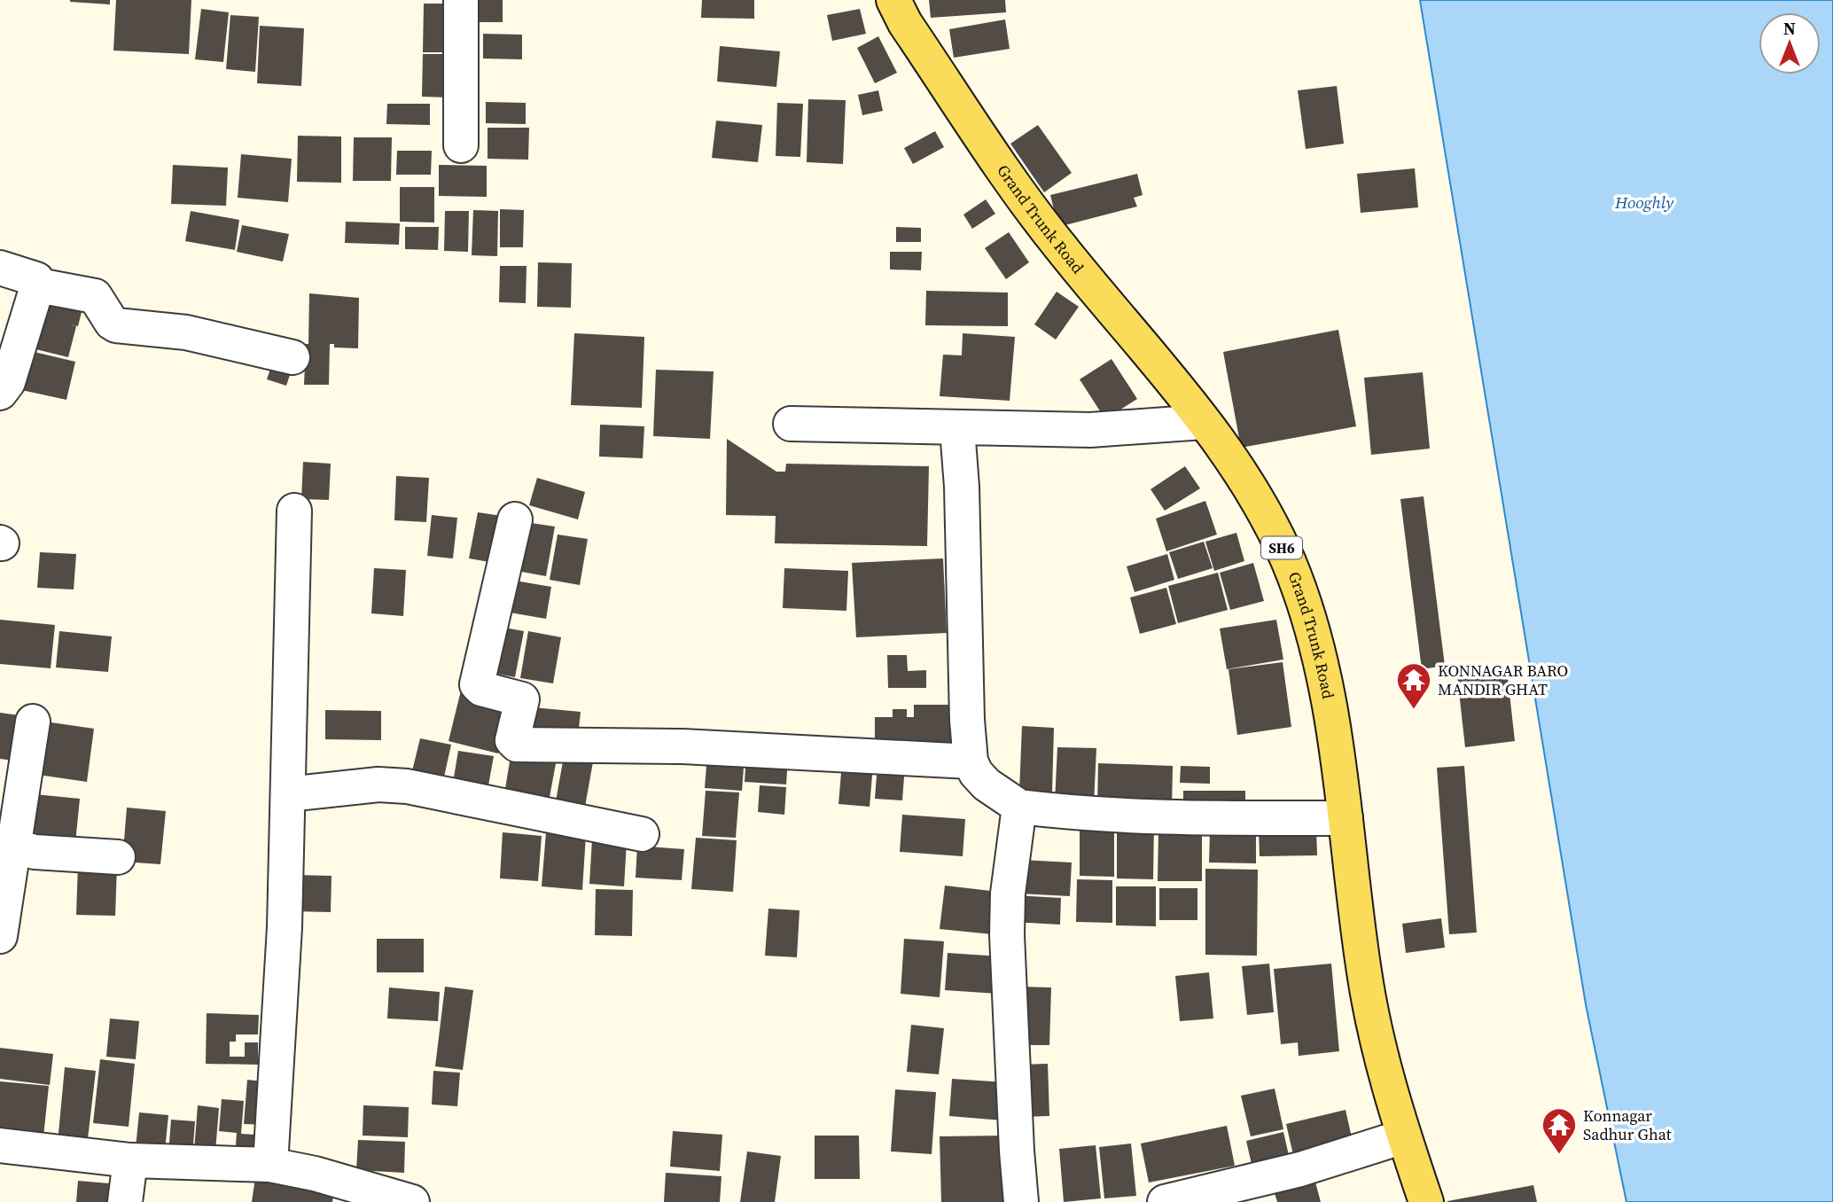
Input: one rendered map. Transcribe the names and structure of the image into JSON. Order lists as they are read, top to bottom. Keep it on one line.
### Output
{"streets":{"main road":["Grand Trunk Road","SH6"]},"water":["Hooghly"],"places":{"temple":["KONNAGAR BARO MANDIR GHAT","Konnagar Sadhur Ghat"]},"north":"top"}
